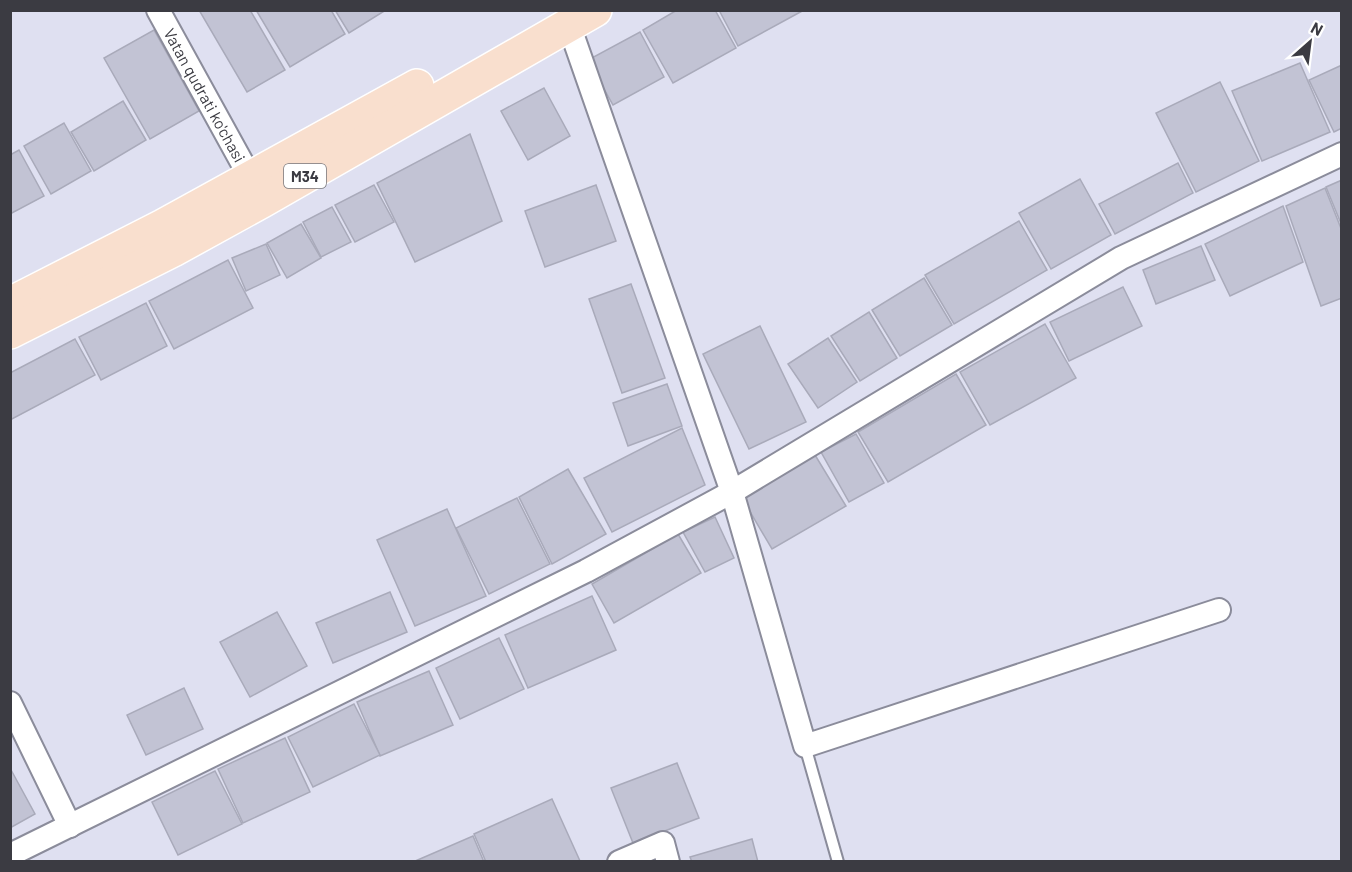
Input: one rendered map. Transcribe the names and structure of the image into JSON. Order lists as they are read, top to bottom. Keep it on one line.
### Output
{"streets":{"main road":["M34"],"street":["Vatan qudrati ko'chasi"]},"crossings":[["Vatan qudrati ko'chasi","M34"]],"north":"top right"}
